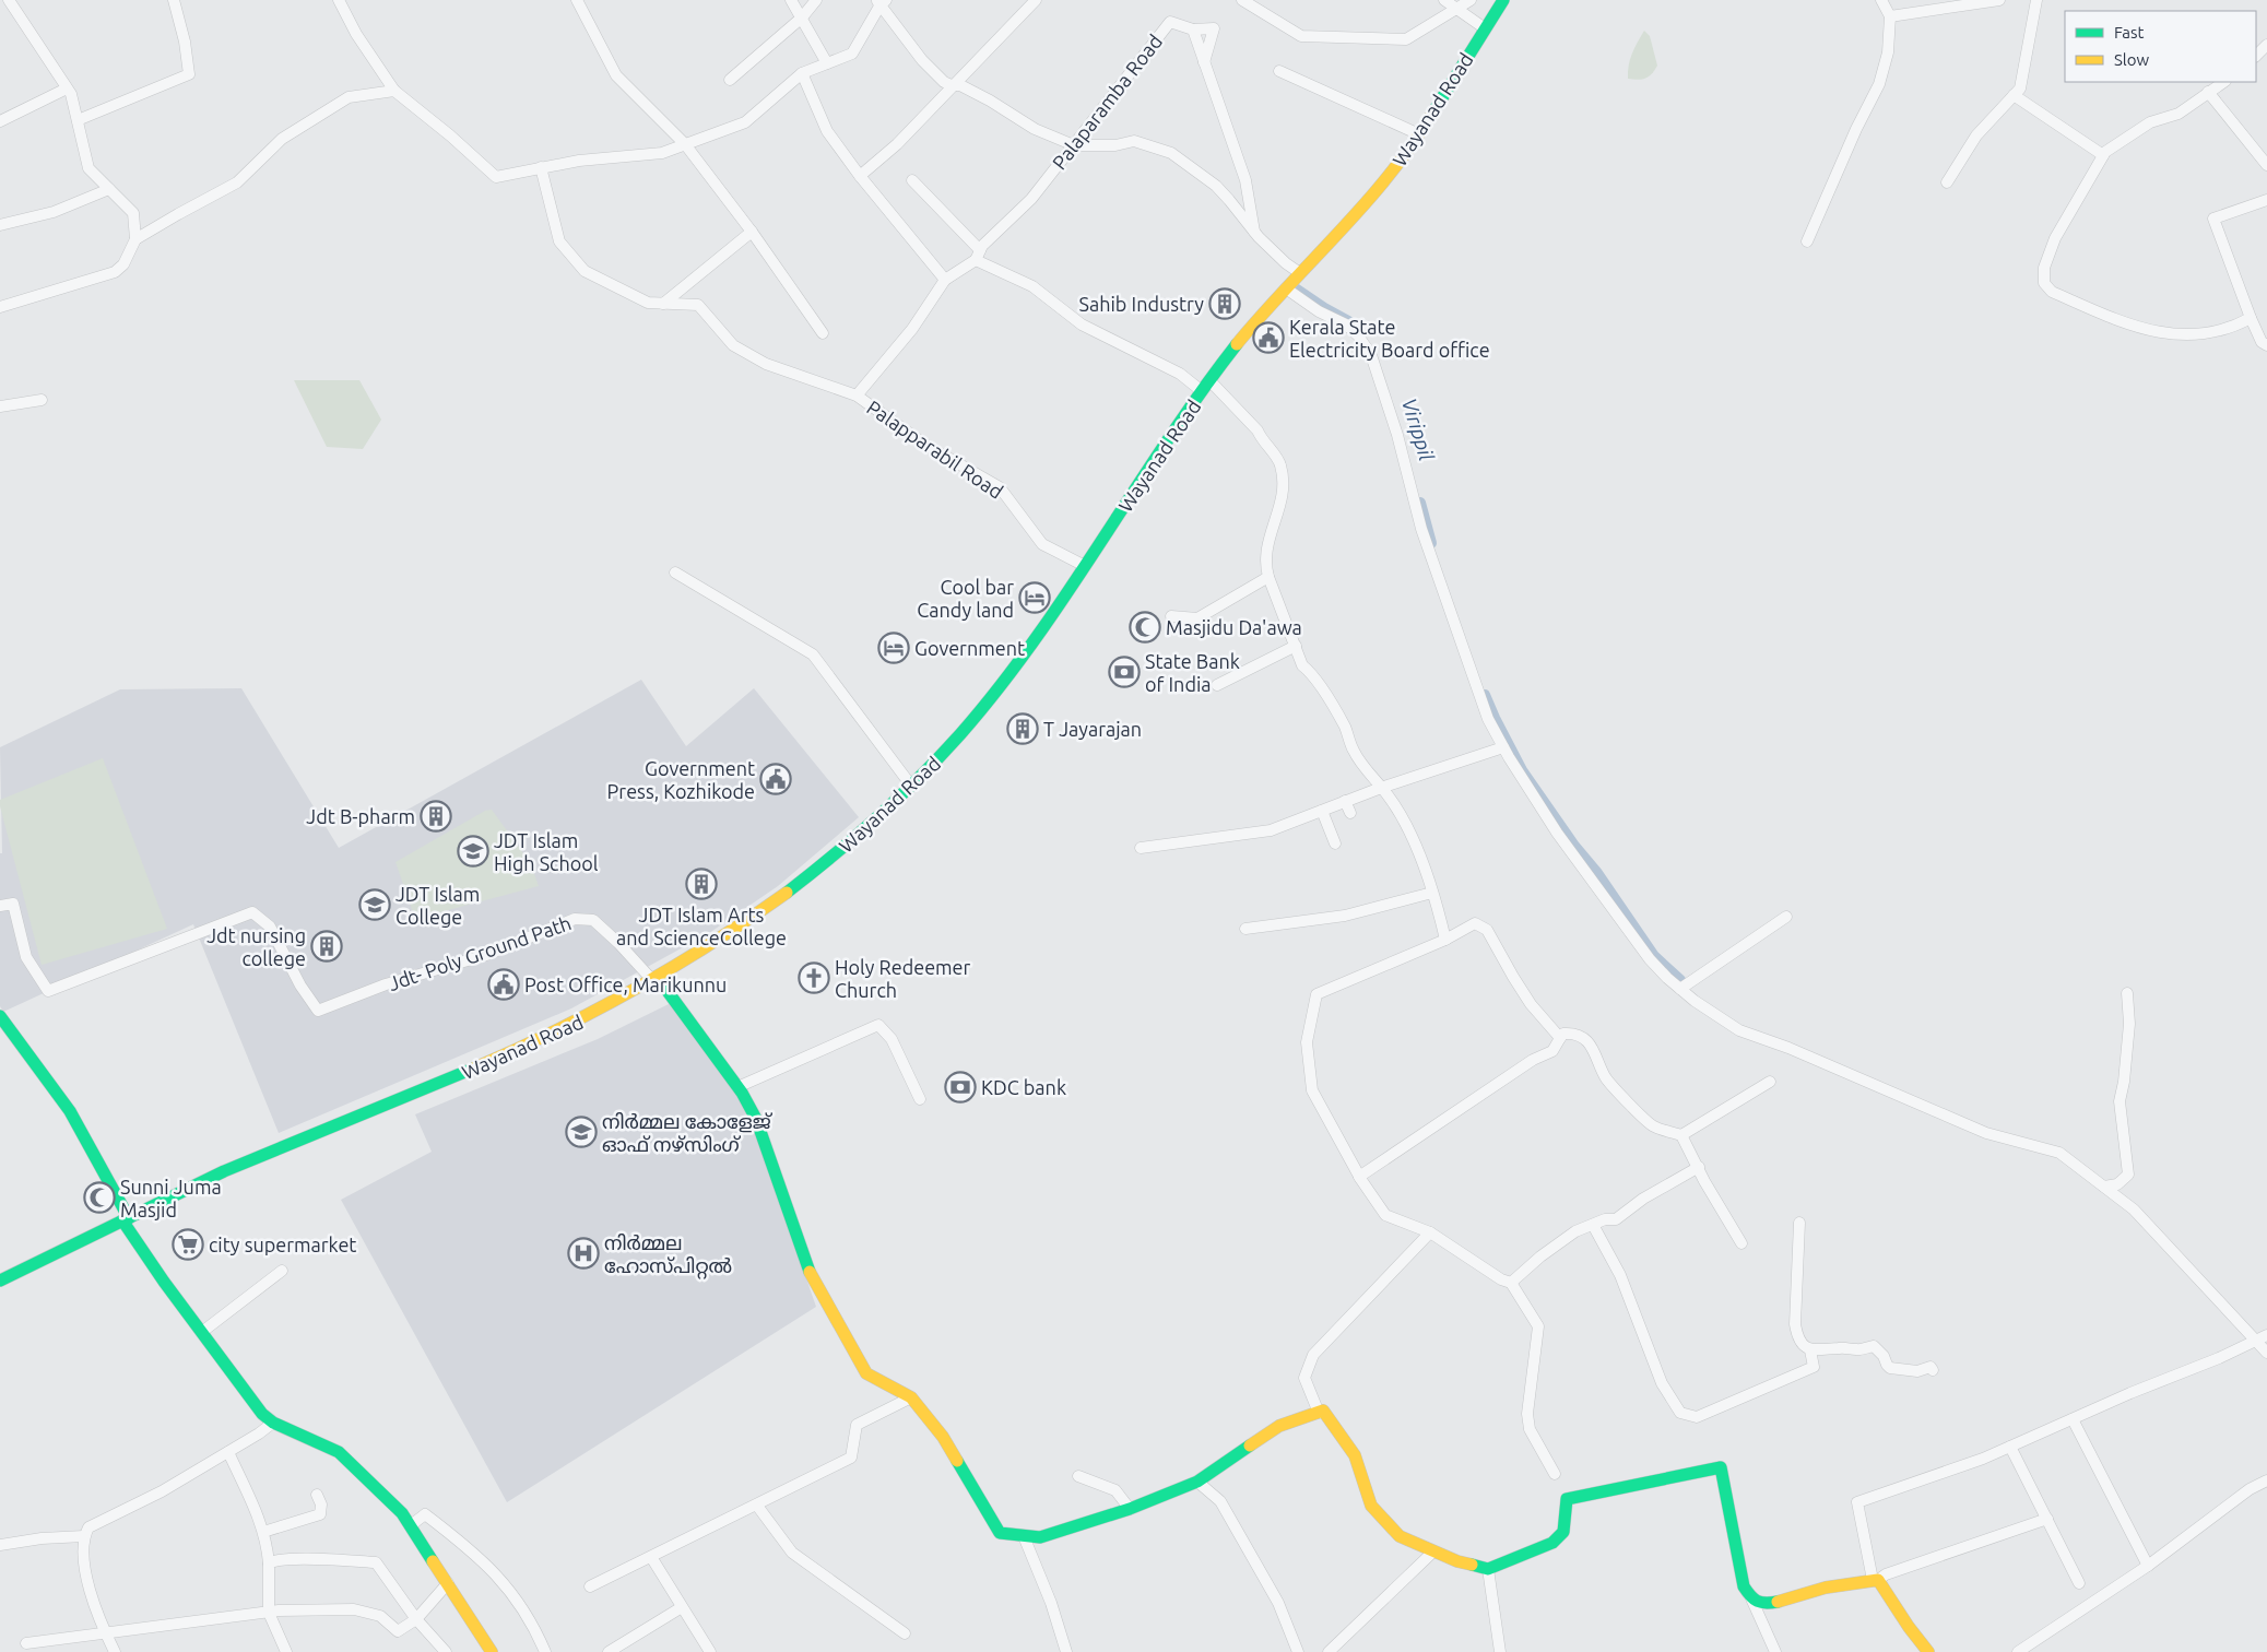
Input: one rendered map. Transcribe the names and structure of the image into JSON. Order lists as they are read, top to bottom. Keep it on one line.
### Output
{"streets":{"main road":["Wayanad Road"],"street":["Palaparamba Road","Palapparabil Road","Jdt- Poly Ground Path"]},"crossings":[["Wayanad Road","Palapparabil Road"],["Wayanad Road","Jdt- Poly Ground Path"]],"water":["Virippil"],"places":{"building":["Sahib Industry","T Jayarajan","Jdt B-pharm","JDT Islam Arts and ScienceCollege","Jdt nursing college"],"public building":["Kerala State Electricity Board office","Government Press, Kozhikode","Post Office, Marikunnu"],"hotel":["Cool bar Candy land","Government"],"mosque":["Masjidu Da'awa","Sunni Juma Masjid"],"bank":["State Bank of India","KDC bank"],"school or university":["JDT Islam High School","JDT Islam College","നിർമ്മല കോളേജ് ഓഫ് നഴ്സിംഗ്"],"church":["Holy Redeemer Church"],"supermarket":["city supermarket"],"hospital":["നിർമ്മല ഹോസ്പിറ്റൽ"]},"legend":["Fast","Slow"]}
